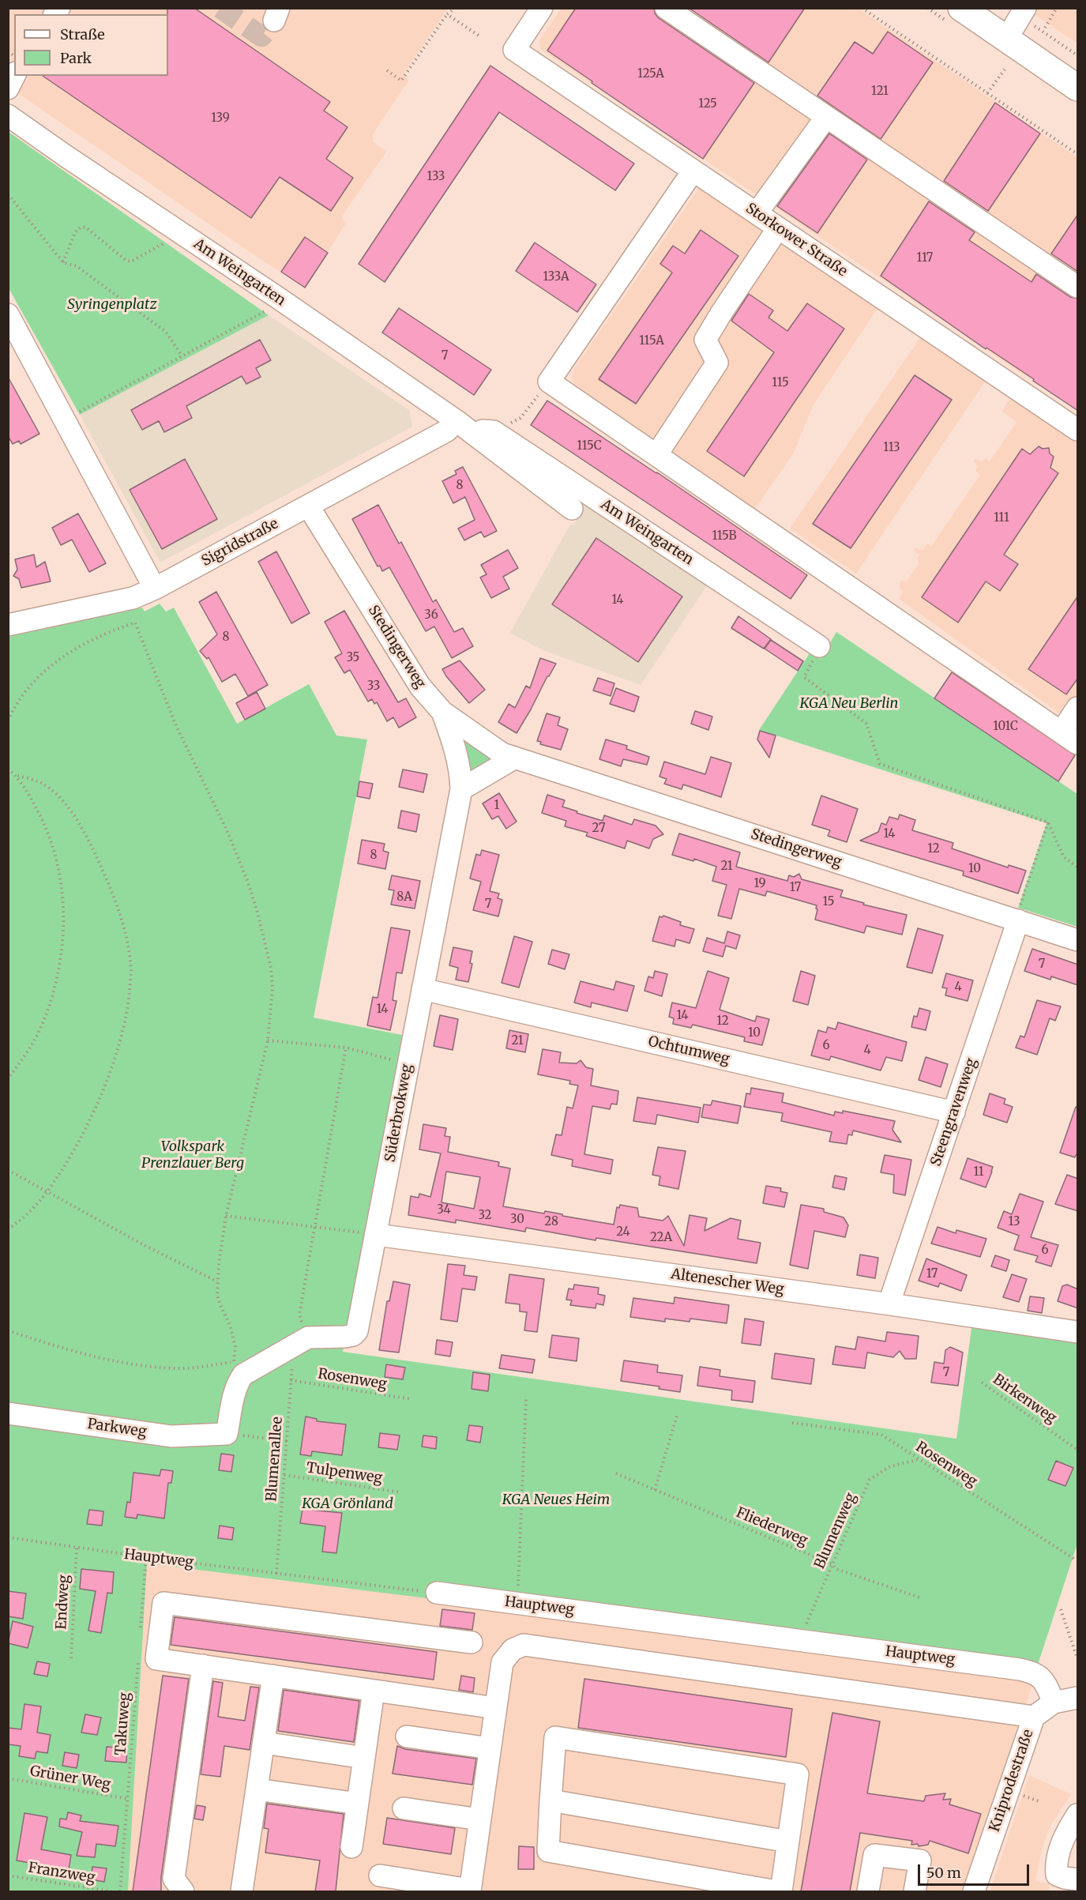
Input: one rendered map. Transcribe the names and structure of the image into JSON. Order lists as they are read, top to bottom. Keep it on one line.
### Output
{"streets":{"street":["Storkower Straße","Am Weingarten","Sigridstraße","Stedingerweg","Ochtumweg","Steengravenweg","Süderbrokweg","Altenescher Weg","Parkweg","Hauptweg","Kniprodestraße"],"path":["Rosenweg","Birkenweg","Blumenallee","Tulpenweg","Fliederweg","Blumenweg","Endweg","Takuweg","Grüner Weg","Franzweg"]},"crossings":[["Am Weingarten","Sigridstraße"],["Sigridstraße","Stedingerweg"],["Stedingerweg","Steengravenweg"],["Stedingerweg","Süderbrokweg"],["Ochtumweg","Steengravenweg"],["Ochtumweg","Süderbrokweg"],["Steengravenweg","Altenescher Weg"],["Süderbrokweg","Altenescher Weg"],["Süderbrokweg","Parkweg"],["Süderbrokweg","Blumenallee"],["Rosenweg","Blumenallee"],["Rosenweg","Blumenweg"],["Blumenallee","Tulpenweg"],["Blumenallee","Hauptweg"],["Fliederweg","Blumenweg"],["Blumenweg","Hauptweg"],["Hauptweg","Endweg"],["Hauptweg","Kniprodestraße"],["Takuweg","Grüner Weg"]],"parks":["Syringenplatz","KGA Neu Berlin","Volkspark Prenzlauer Berg","KGA Neues Heim","KGA Grönland"],"house_numbers":["125A","121","125","139","133","117","133A","115A","7","115","115C","113","8","111","115B","14","36","8","35","33","101C","1","27","14","12","8","21","10","19","17","8A","15","7","7","4","14","14","12","10","21","6","4","11","34","32","30","28","13","24","22A","6","17","7"],"legend":["Straße","Park"],"scale_bar":"50 m"}
